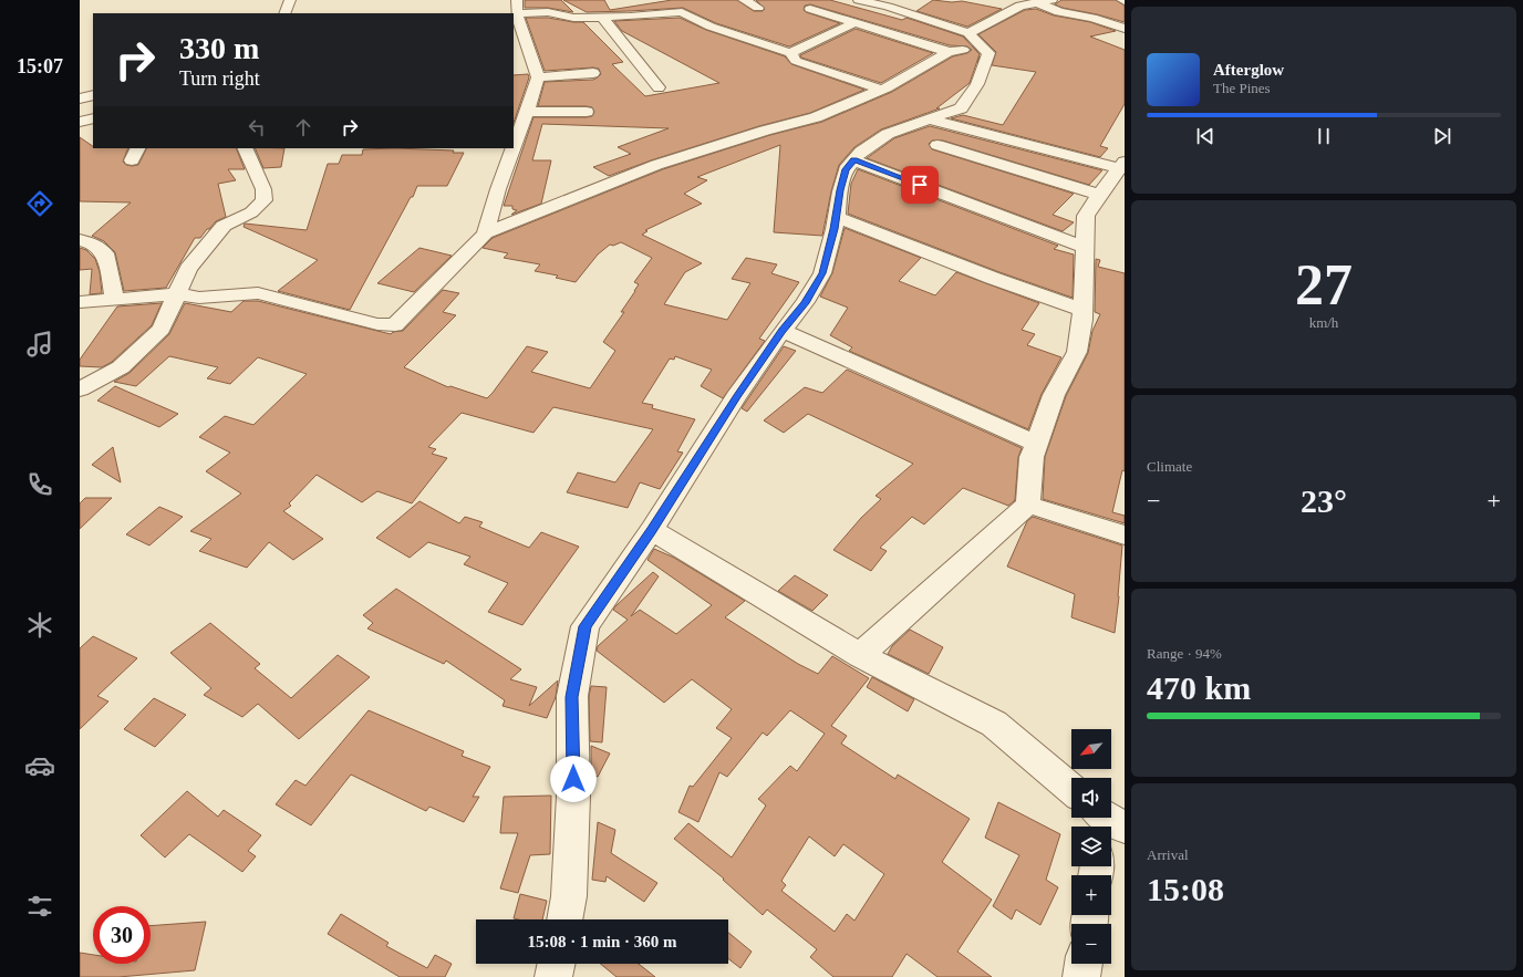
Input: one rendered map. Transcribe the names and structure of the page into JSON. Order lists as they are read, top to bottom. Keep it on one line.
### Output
{"north":"bottom left","page":{"tabs":"15:07","turn":["330 m","Turn right"],"song":["Afterglow","The Pines"],"tile":[["27","km/h"],"Climate",["Range · 94%","470 km"],["Arrival","15:08"]],"heat":["−","23°","+"],"map_buttons":["+","−"],"limit":"30","trip":"15:08 · 1 min · 360 m"}}
